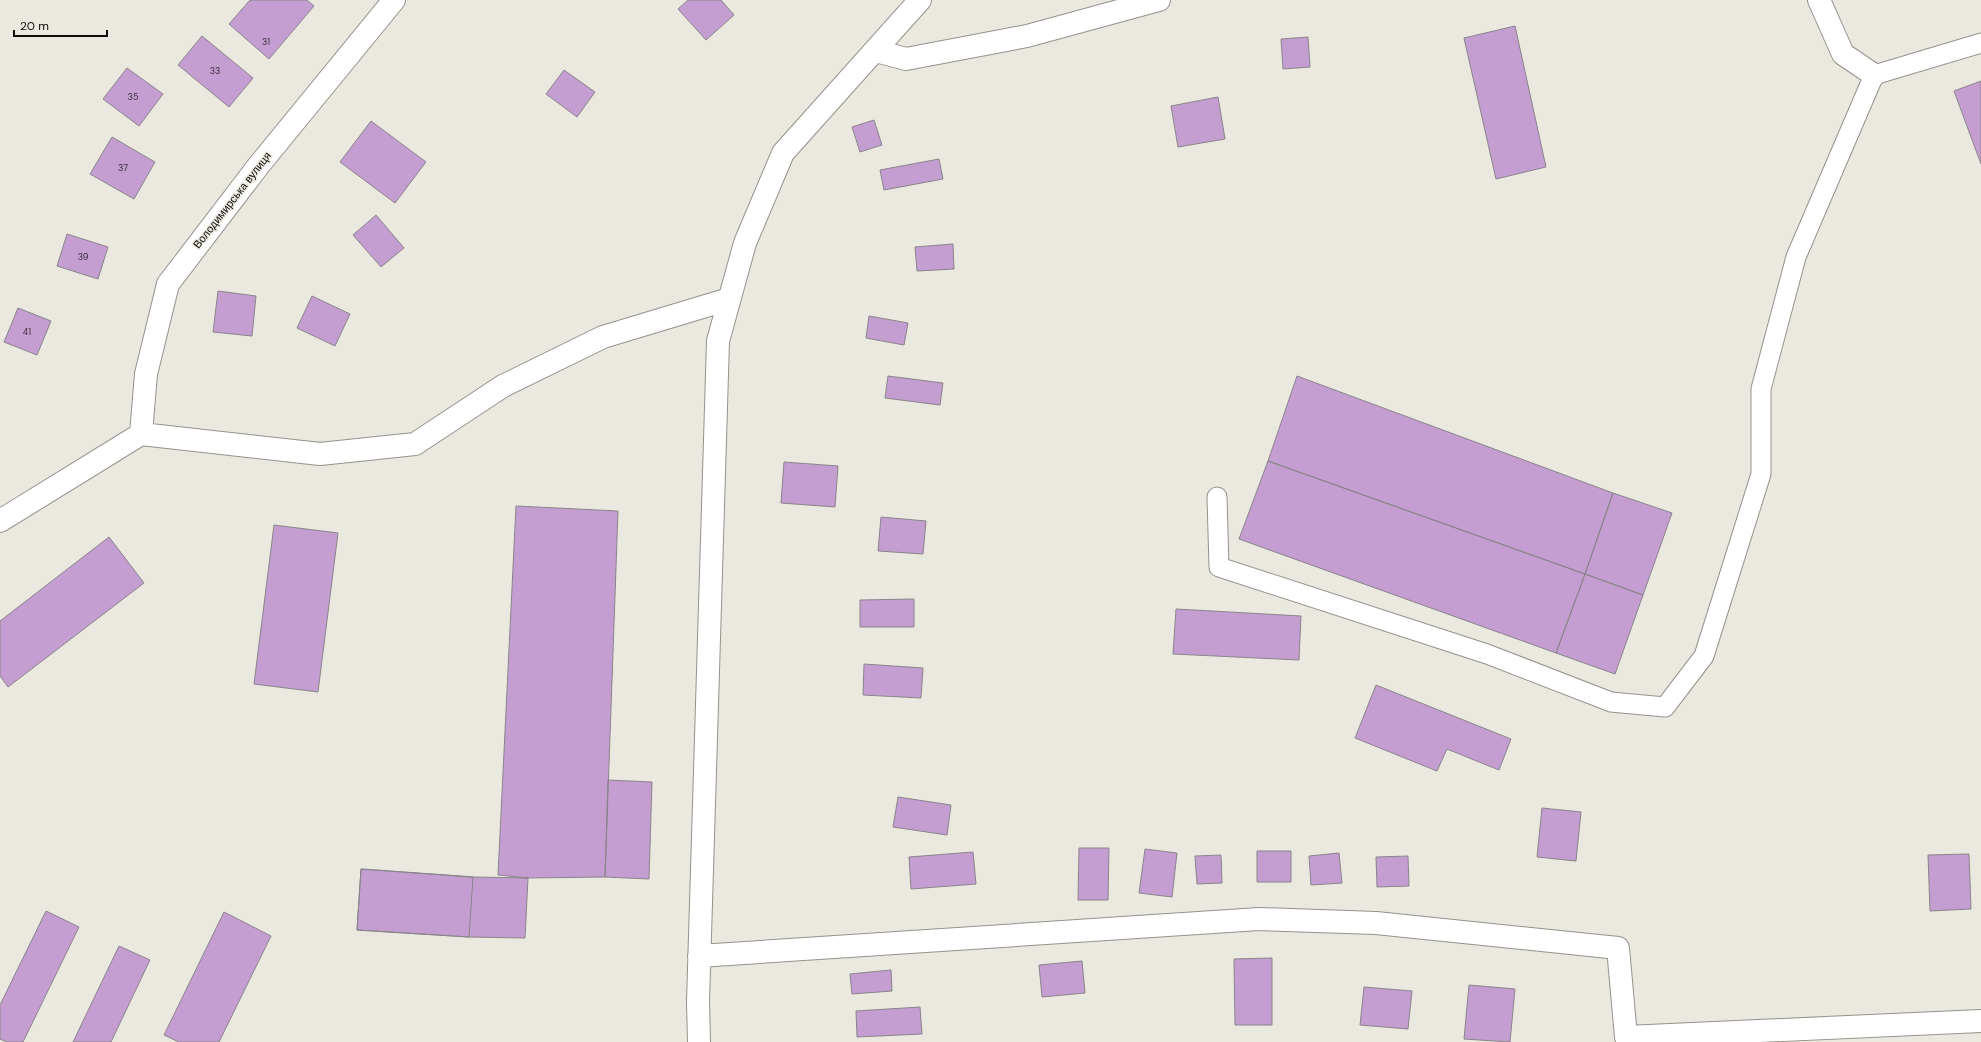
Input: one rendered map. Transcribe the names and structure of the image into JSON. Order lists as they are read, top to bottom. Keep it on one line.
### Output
{"streets":{"street":["Володимирська вулиця"]},"house_numbers":["31","33","35","37","39","41"],"scale_bar":"20 m"}
